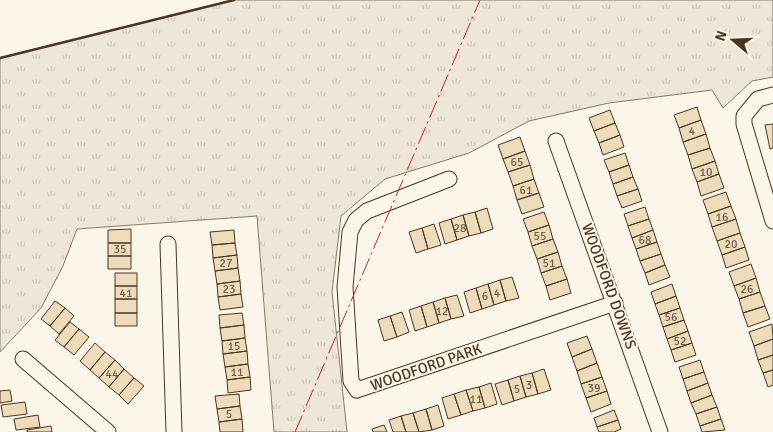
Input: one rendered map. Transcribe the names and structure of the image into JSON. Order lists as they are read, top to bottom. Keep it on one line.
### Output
{"streets":{"street":["WOODFORD DOWNS","WOODFORD PARK"]},"crossings":[["WOODFORD DOWNS","WOODFORD PARK"]],"house_numbers":["4","65","10","61","16","28","55","68","20","35","27","51","23","26","41","4","6","12","56","52","15","11","44","3","39","5","11","5"],"north":"left"}
